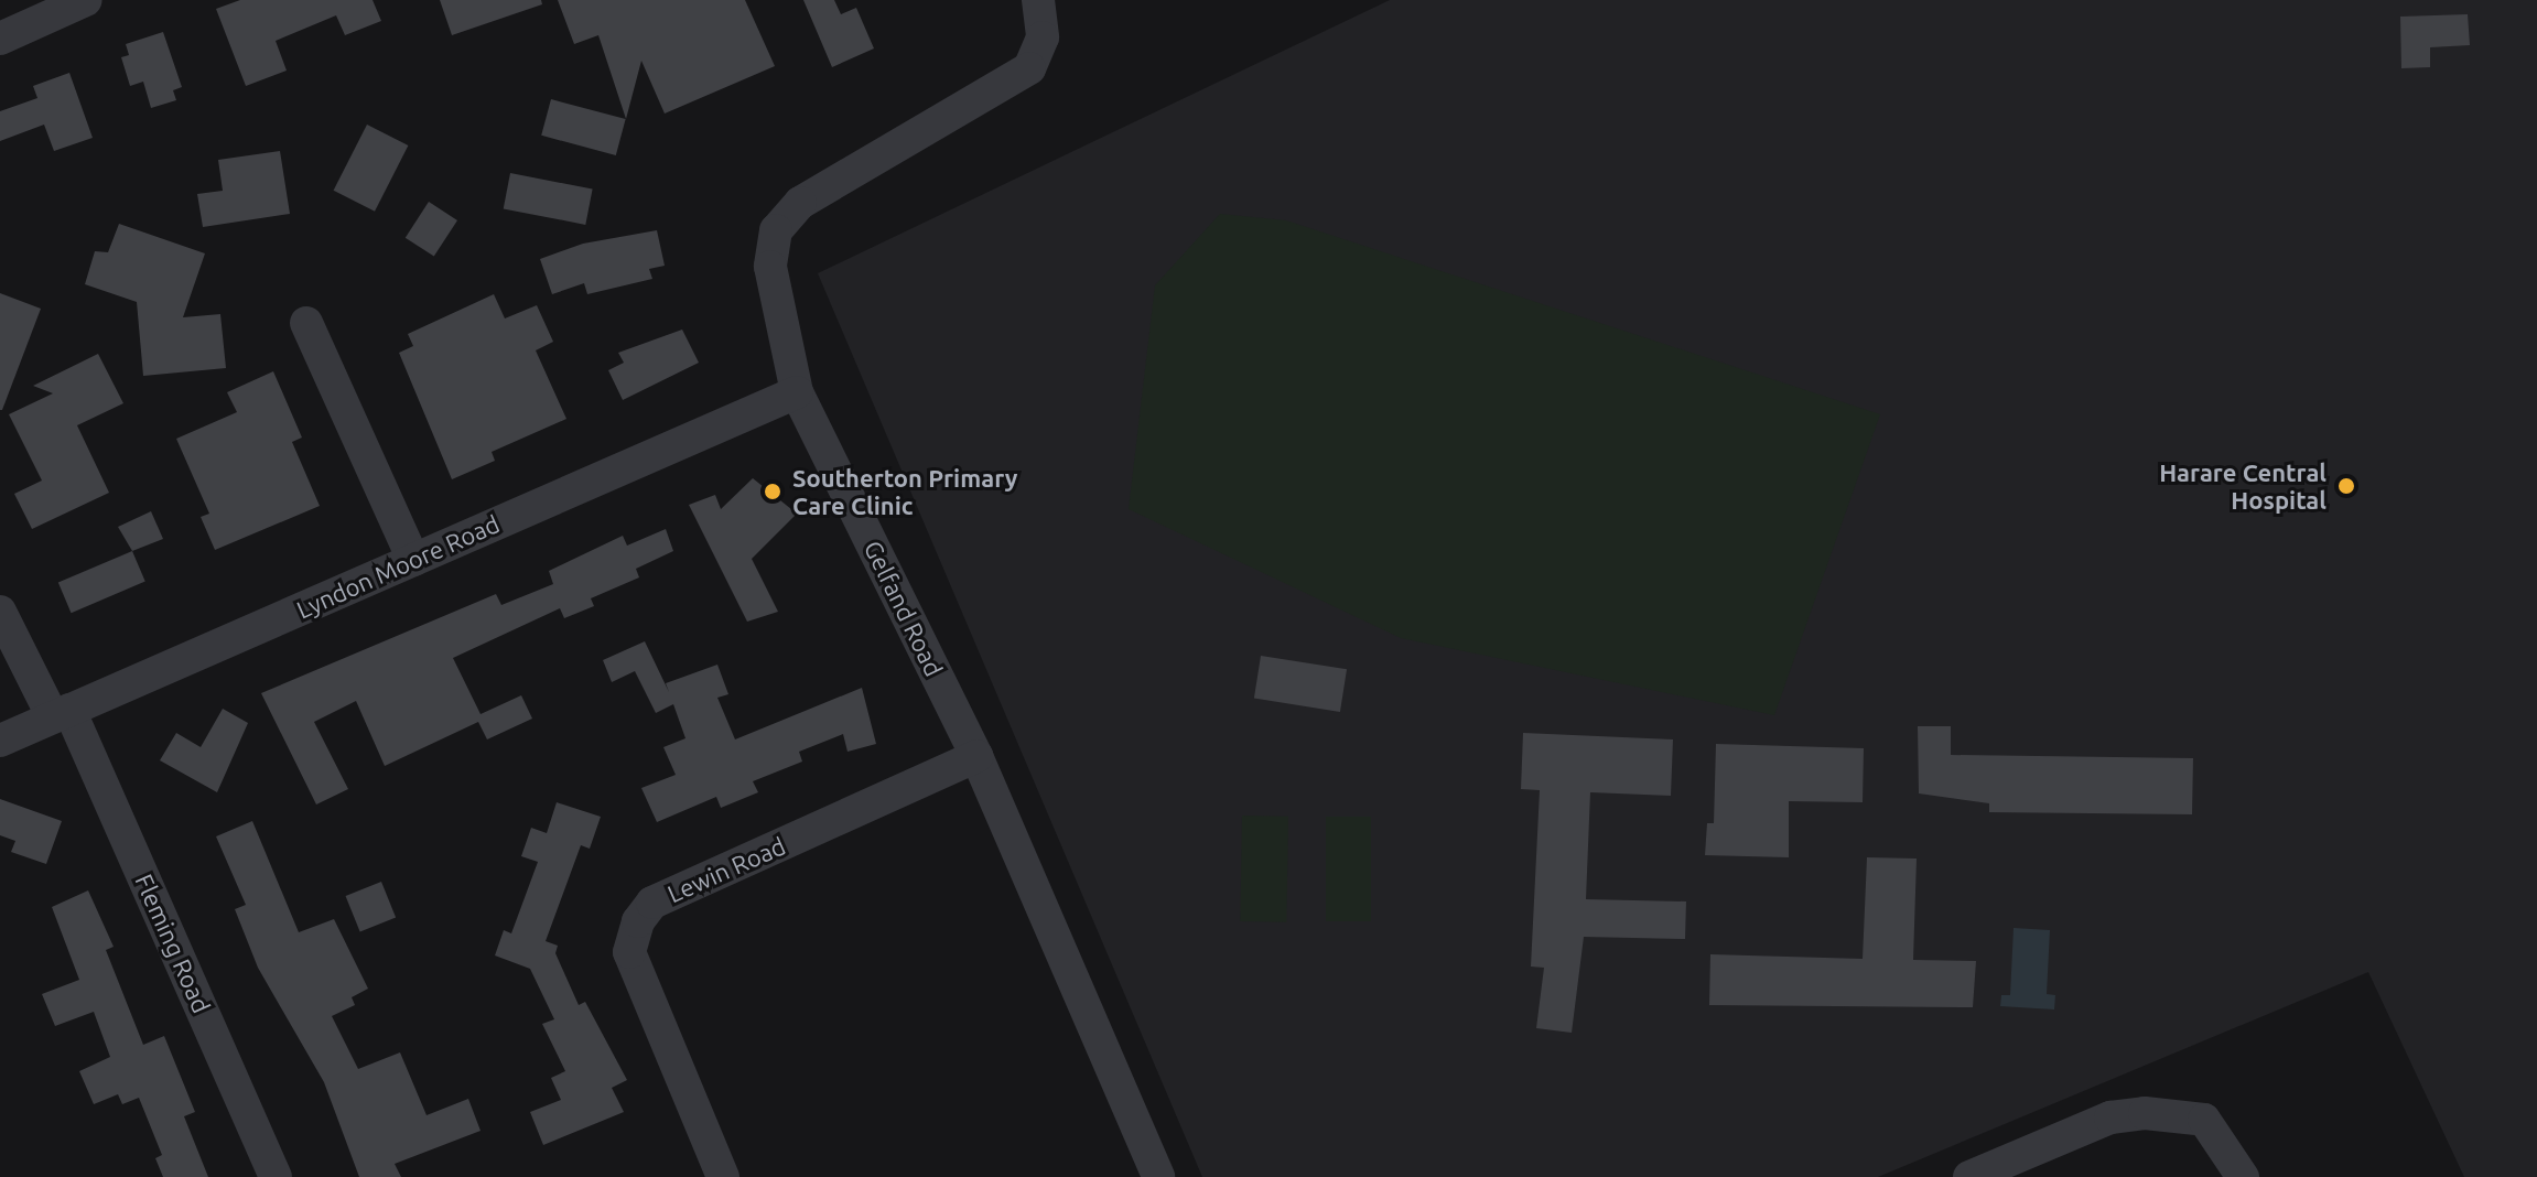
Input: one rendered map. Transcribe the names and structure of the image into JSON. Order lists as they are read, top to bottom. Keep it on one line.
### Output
{"streets":{"street":["Lyndon Moore Road","Gelfand Road","Lewin Road","Fleming Road"]},"crossings":[["Lyndon Moore Road","Gelfand Road"],["Lyndon Moore Road","Fleming Road"],["Gelfand Road","Lewin Road"]],"places":["Harare Central Hospital","Southerton Primary Care Clinic"]}
